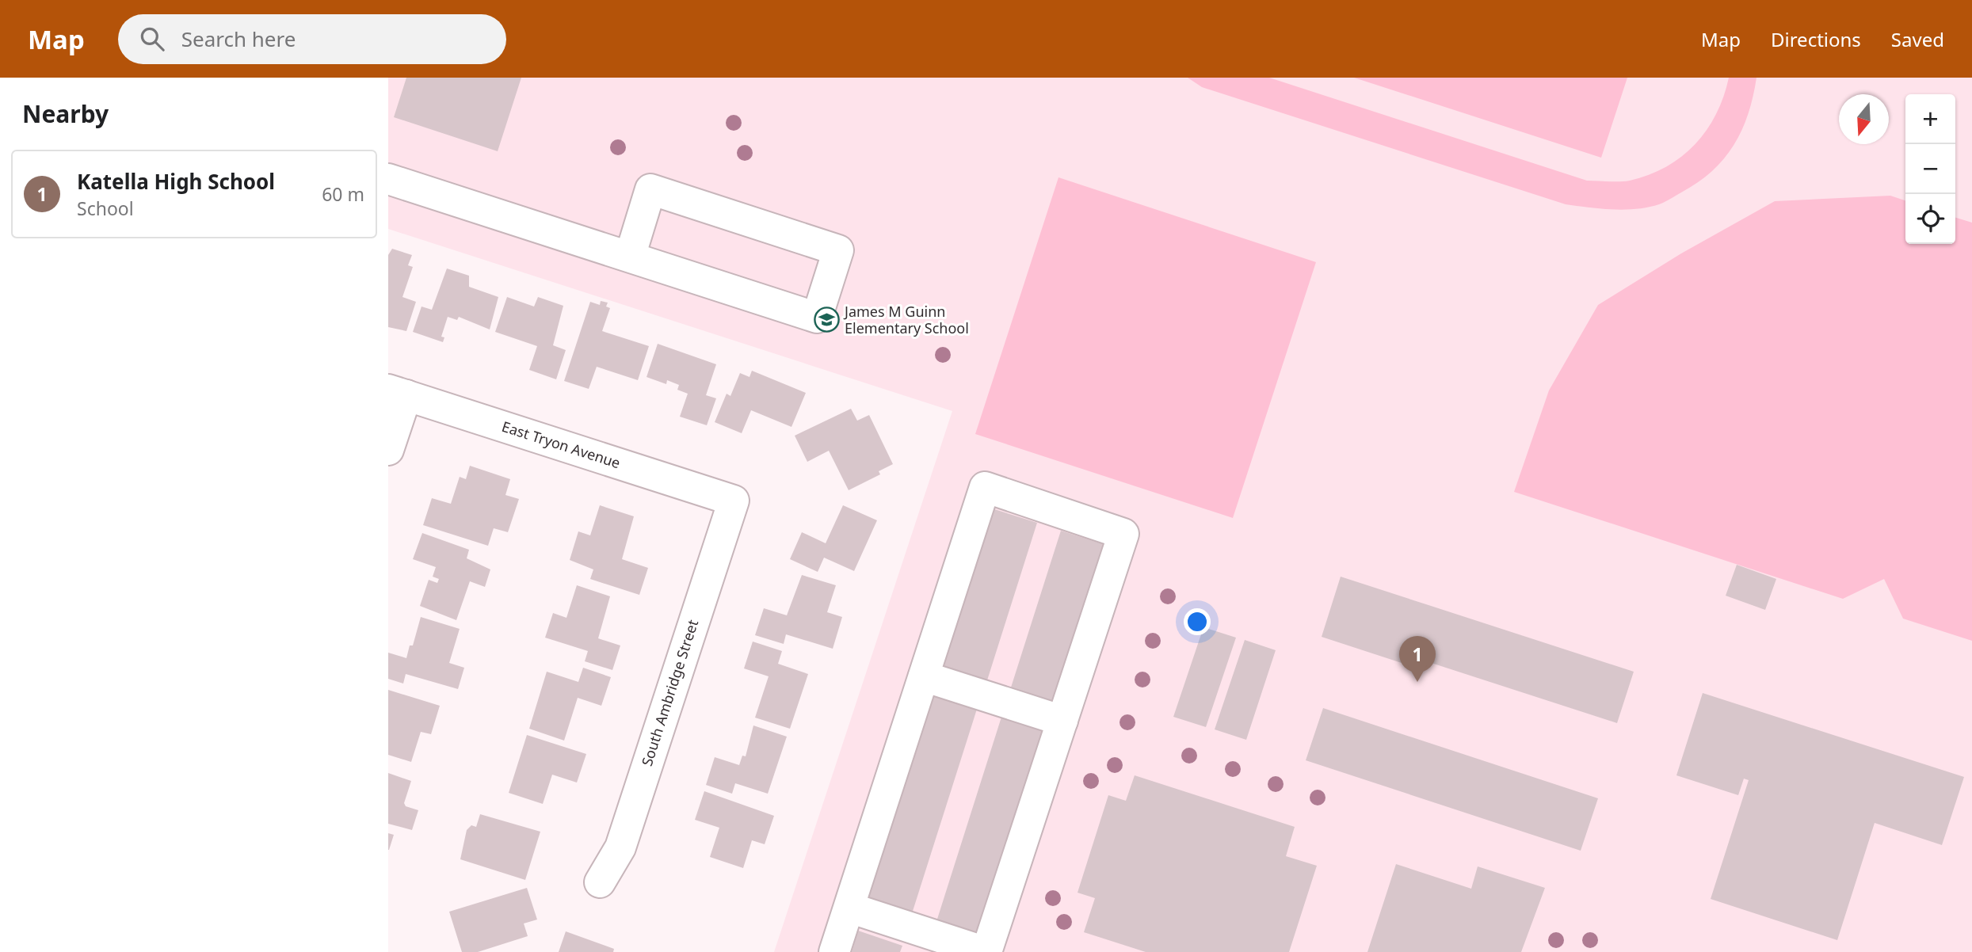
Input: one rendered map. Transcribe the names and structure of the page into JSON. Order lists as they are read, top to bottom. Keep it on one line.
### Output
{"streets":{"street":["East Tryon Avenue","South Ambridge Street"]},"crossings":[["East Tryon Avenue","South Ambridge Street"]],"places":{"school or university":["James M Guinn Elementary School"]},"north":"bottom","page":{"header":"Map","search":"Search here","nav":["Map","Directions","Saved"],"heading":"Nearby","map_buttons":["+","−"],"list":[{"mark":"1","name":"Katella High School","note":"School","value":"60 m"}],"pins":"1"}}
